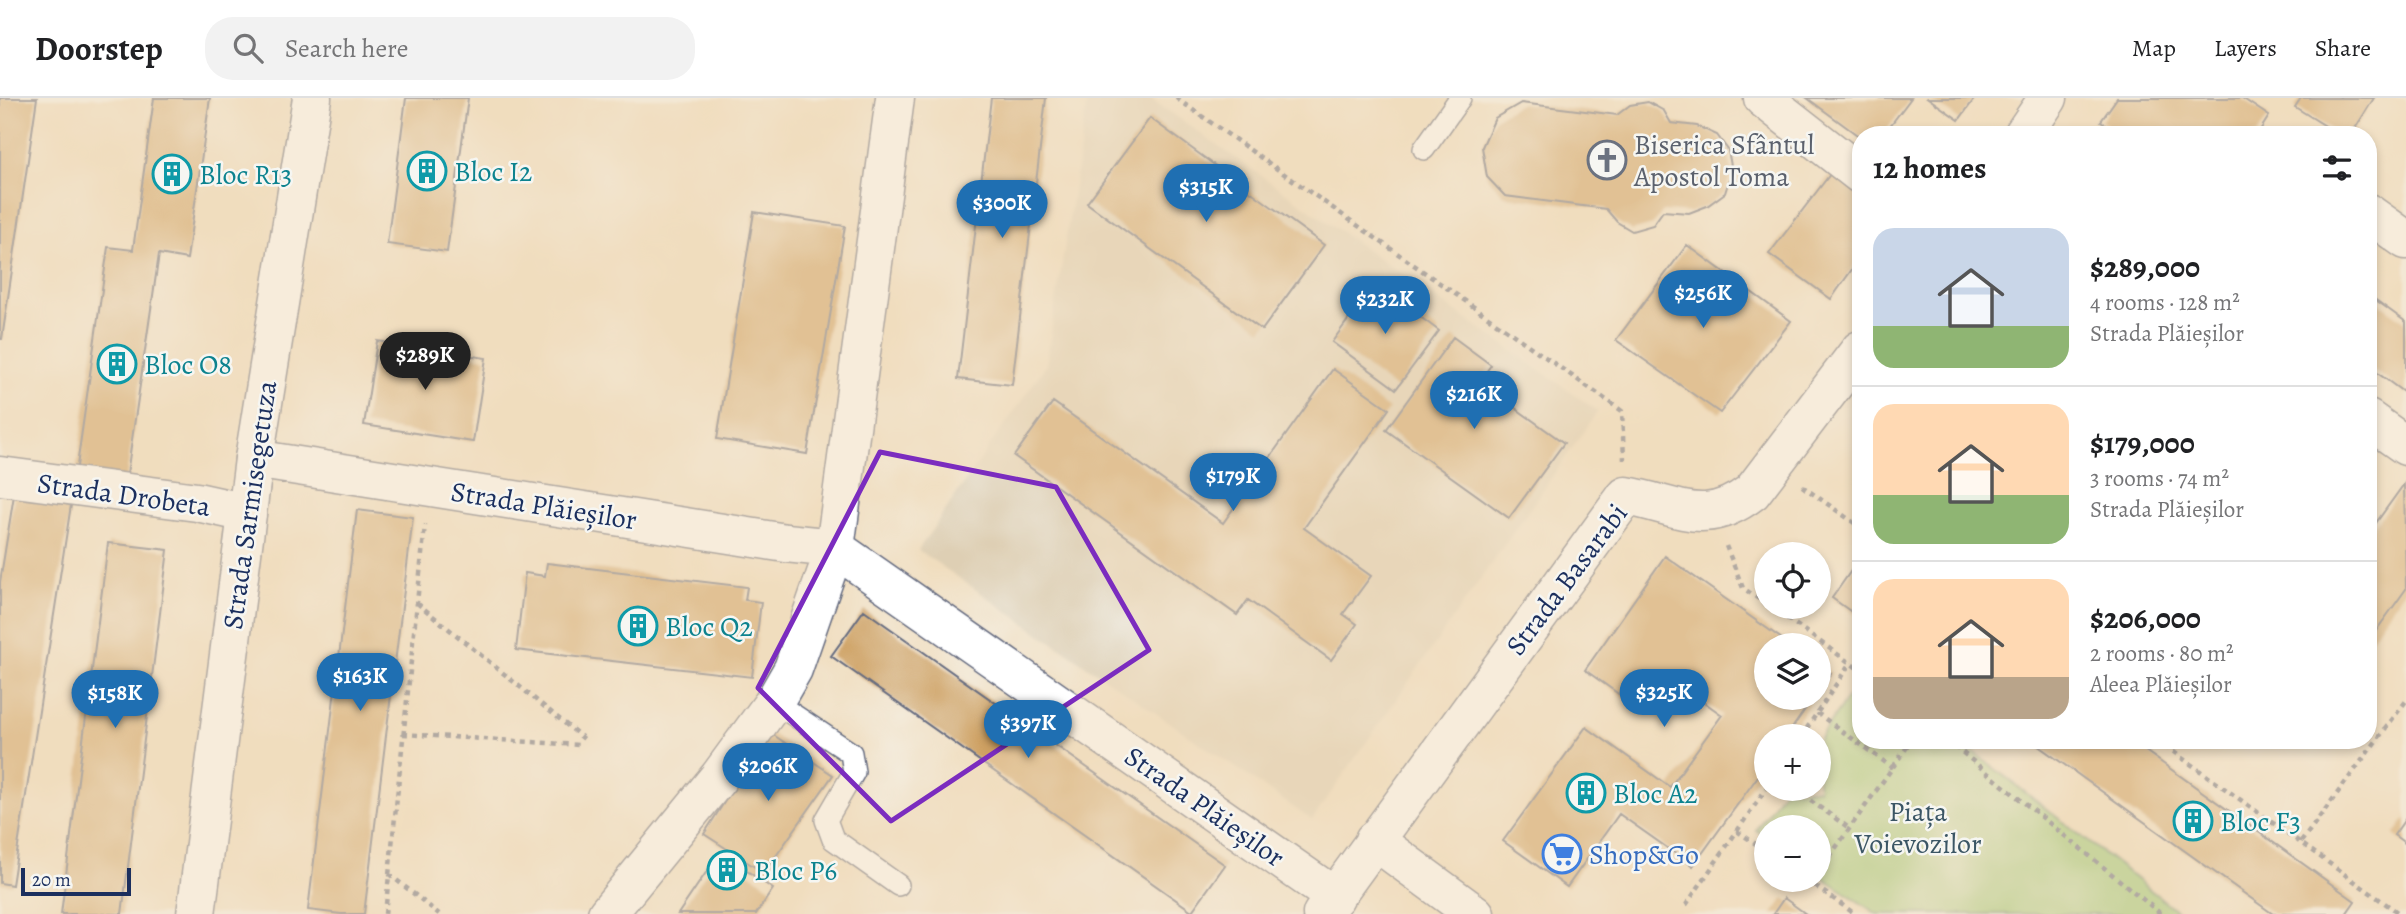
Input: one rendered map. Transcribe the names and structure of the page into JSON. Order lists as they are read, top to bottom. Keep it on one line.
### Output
{"streets":{"street":["Strada Drobeta","Strada Sarmisegetuza","Strada Plăieșilor","Strada Basarabi"]},"crossings":[["Strada Drobeta","Strada Sarmisegetuza"],["Strada Sarmisegetuza","Strada Plăieșilor"],["Strada Plăieșilor","Strada Basarabi"]],"parks":["Piața Voievozilor"],"places":{"church":["Biserica Sfântul Apostol Toma"],"building":["Bloc I2","Bloc R13","Bloc O8","Bloc Q2","Bloc A2","Bloc F3","Bloc P6"],"supermarket":["Shop&Go"]},"scale_bar":"20 m","page":{"header":"Doorstep","search":"Search here","nav":["Map","Layers","Share"],"heading":"12 homes","price":["$315K","$300K","$256K","$232K","$289K","$216K","$179K","$163K","$325K","$158K","$397K","$206K"],"list":[{"name":"$289,000","note":"4 rooms · 128 m² · Strada Plăieșilor"},{"name":"$179,000","note":"3 rooms · 74 m² · Strada Plăieșilor"},{"name":"$206,000","note":"2 rooms · 80 m² · Aleea Plăieșilor"}],"map_buttons":["+","−"],"scale":"20 m"}}
